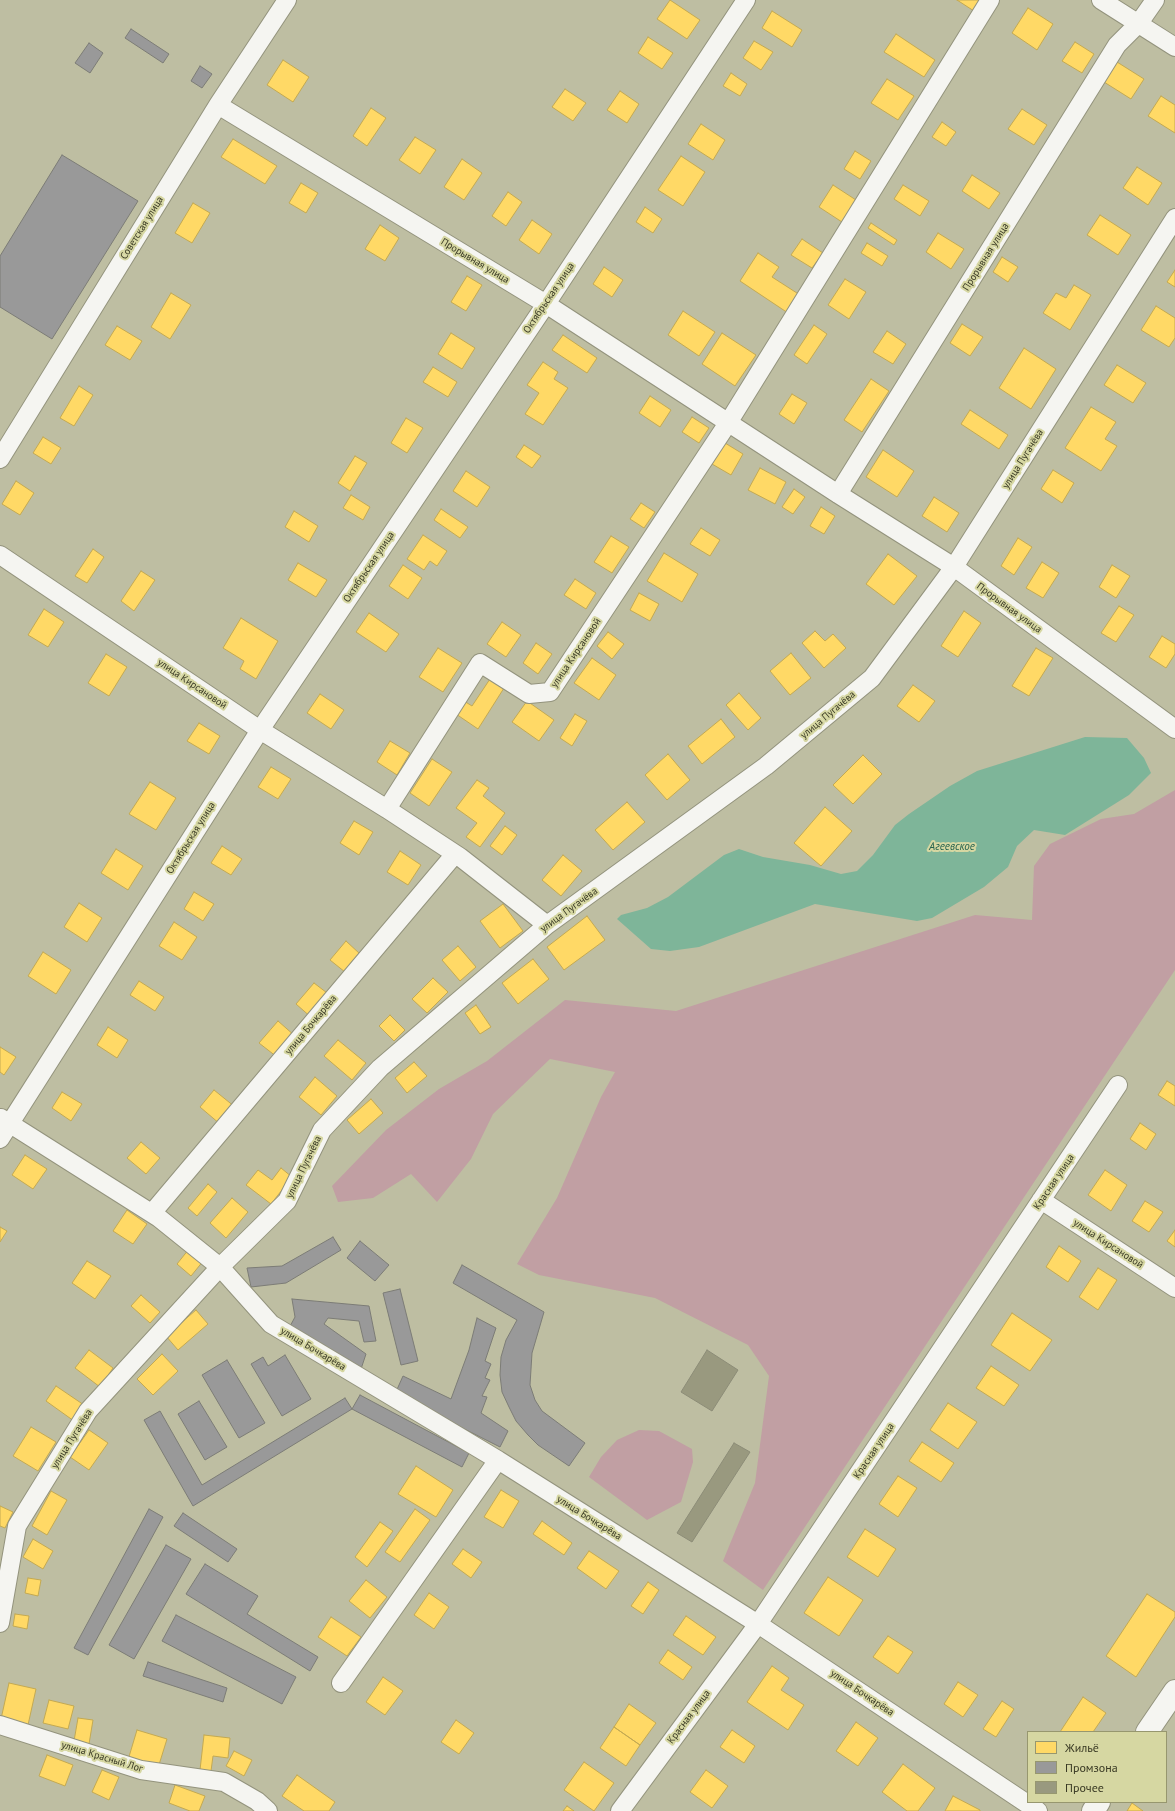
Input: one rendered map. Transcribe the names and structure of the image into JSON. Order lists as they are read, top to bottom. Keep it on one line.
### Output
{"streets":{"street":["Советская улица","Прорывная улица","Октябрьская улица","улица Пугачёва","улица Кирсановой","улица Бочкарёва","Красная улица","улица Красный Лог"]},"crossings":[["Советская улица","Прорывная улица"],["Прорывная улица","Октябрьская улица"],["Прорывная улица","улица Пугачёва"],["Прорывная улица","улица Кирсановой"],["Октябрьская улица","улица Кирсановой"],["Октябрьская улица","улица Бочкарёва"],["улица Пугачёва","улица Кирсановой"],["улица Пугачёва","улица Бочкарёва"],["улица Кирсановой","улица Бочкарёва"],["улица Кирсановой","Красная улица"],["улица Бочкарёва","Красная улица"]],"water":["Агеевское"],"legend":["Жильё","Промзона","Прочее"]}
